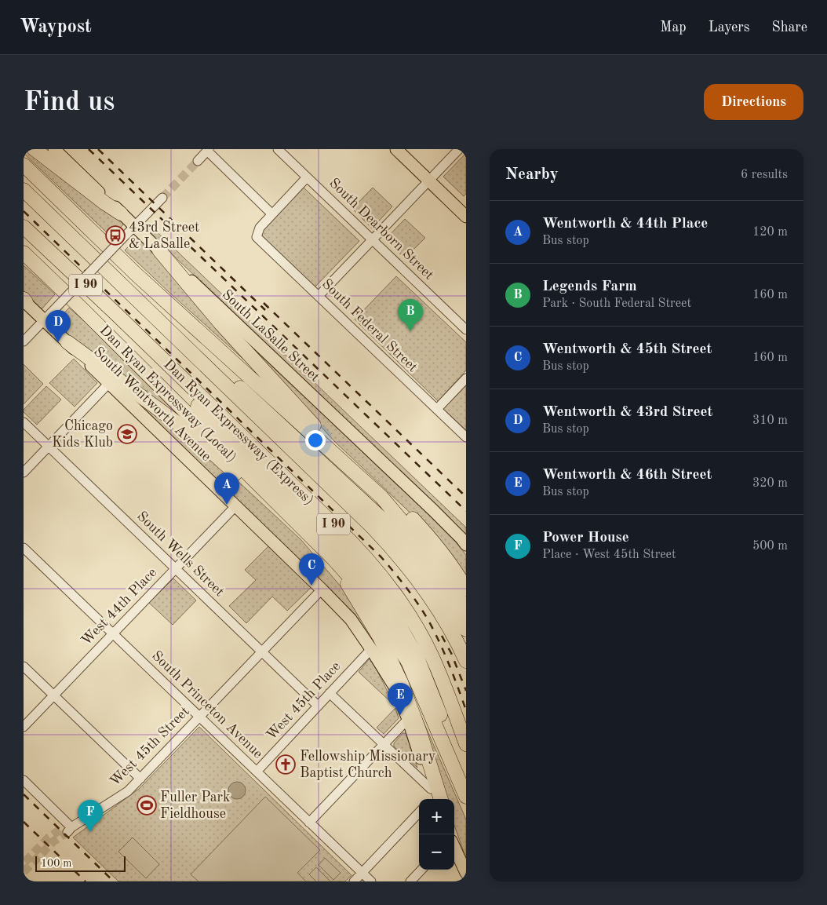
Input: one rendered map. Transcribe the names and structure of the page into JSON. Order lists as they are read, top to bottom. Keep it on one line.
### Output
{"streets":{"highway":["I 90","Dan Ryan Expressway (Local)","Dan Ryan Expressway (Express)"],"main road":["South LaSalle Street","South Wentworth Avenue"],"street":["South Dearborn Street","South Federal Street","South Wells Street","West 44th Place","West 45th Place","South Princeton Avenue","West 45th Street"]},"crossings":[["South Wentworth Avenue","West 44th Place"],["South Wentworth Avenue","West 45th Place"],["South Wentworth Avenue","West 45th Street"],["South Wells Street","West 44th Place"],["South Wells Street","West 45th Place"],["South Wells Street","West 45th Street"],["West 44th Place","South Princeton Avenue"],["West 45th Place","South Princeton Avenue"],["South Princeton Avenue","West 45th Street"]],"places":{"bus stop":["43rd Street & LaSalle"],"school or university":["Chicago Kids Klub"],"church":["Fellowship Missionary Baptist Church"],"sports":["Fuller Park Fieldhouse"]},"scale_bar":"100 m","page":{"header":"Waypost","nav":["Map","Layers","Share"],"buttons":"Directions","title":"Find us","heading":["Nearby","6 results"],"list":[{"mark":"A","name":"Wentworth & 44th Place","note":"Bus stop","value":"120 m"},{"mark":"B","name":"Legends Farm","note":"Park · South Federal Street","value":"160 m"},{"mark":"C","name":"Wentworth & 45th Street","note":"Bus stop","value":"160 m"},{"mark":"D","name":"Wentworth & 43rd Street","note":"Bus stop","value":"310 m"},{"mark":"E","name":"Wentworth & 46th Street","note":"Bus stop","value":"320 m"},{"mark":"F","name":"Power House","note":"Place · West 45th Street","value":"500 m"}],"pins":["B","D","A","C","E","F"],"map_buttons":["+","−"],"scale":"100 m"}}
